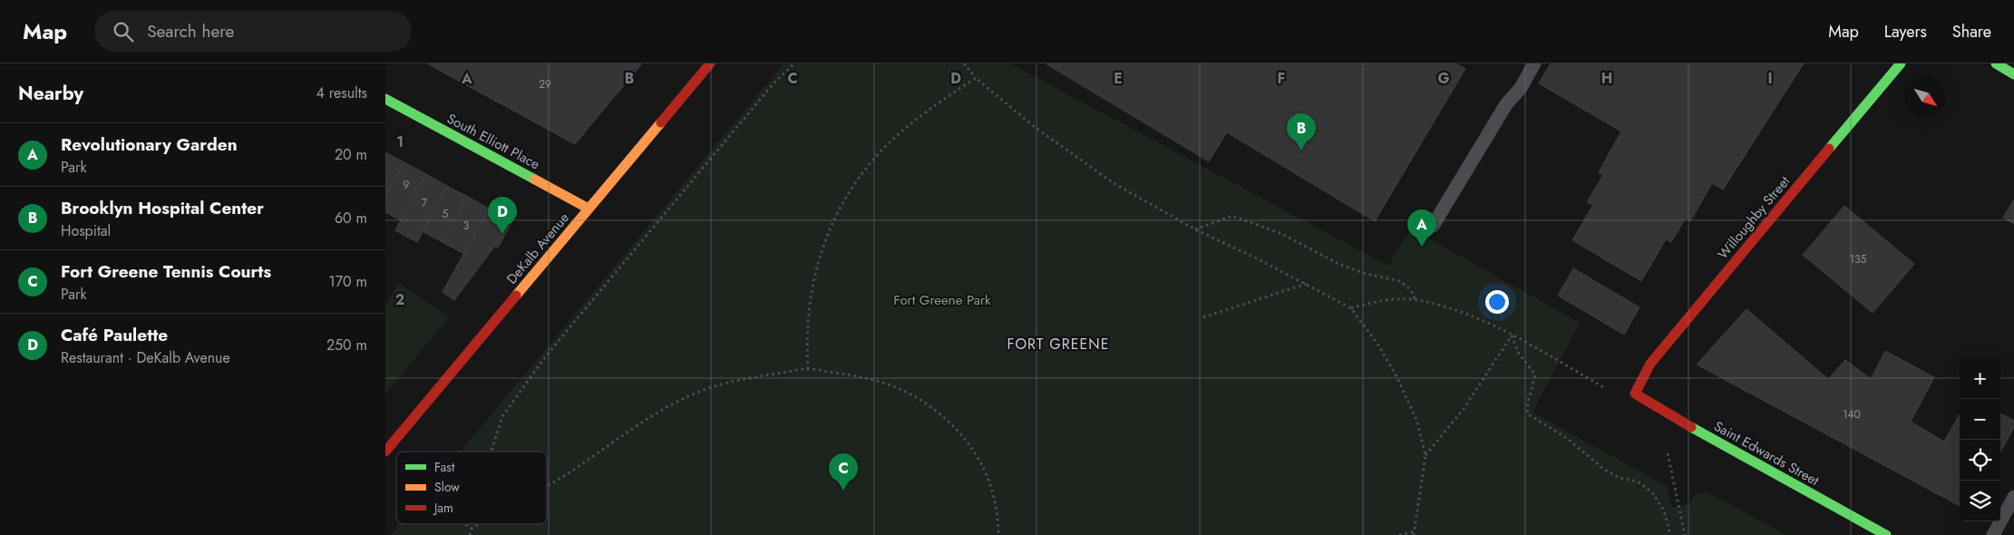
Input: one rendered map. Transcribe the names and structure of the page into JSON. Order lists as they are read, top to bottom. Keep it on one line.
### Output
{"streets":{"street":["South Elliott Place","Willoughby Street","DeKalb Avenue","Saint Edwards Street"]},"crossings":[["South Elliott Place","DeKalb Avenue"],["Willoughby Street","Saint Edwards Street"]],"districts":["FORT GREENE"],"parks":["Fort Greene Park"],"house_numbers":["29","9","7","5","3","135","140"],"legend":["Fast","Slow","Jam"],"north":"bottom right","page":{"header":"Map","search":"Search here","nav":["Map","Layers","Share"],"heading":["Nearby","4 results"],"pins":["B","D","A","C"],"list":[{"mark":"A","name":"Revolutionary Garden","note":"Park","value":"20 m"},{"mark":"B","name":"Brooklyn Hospital Center","note":"Hospital","value":"60 m"},{"mark":"C","name":"Fort Greene Tennis Courts","note":"Park","value":"170 m"},{"mark":"D","name":"Café Paulette","note":"Restaurant · DeKalb Avenue","value":"250 m"}],"map_buttons":["+","−"]},"grid":{"columns":["A","B","C","D","E","F","G","H","I"],"rows":["1","2"]}}
